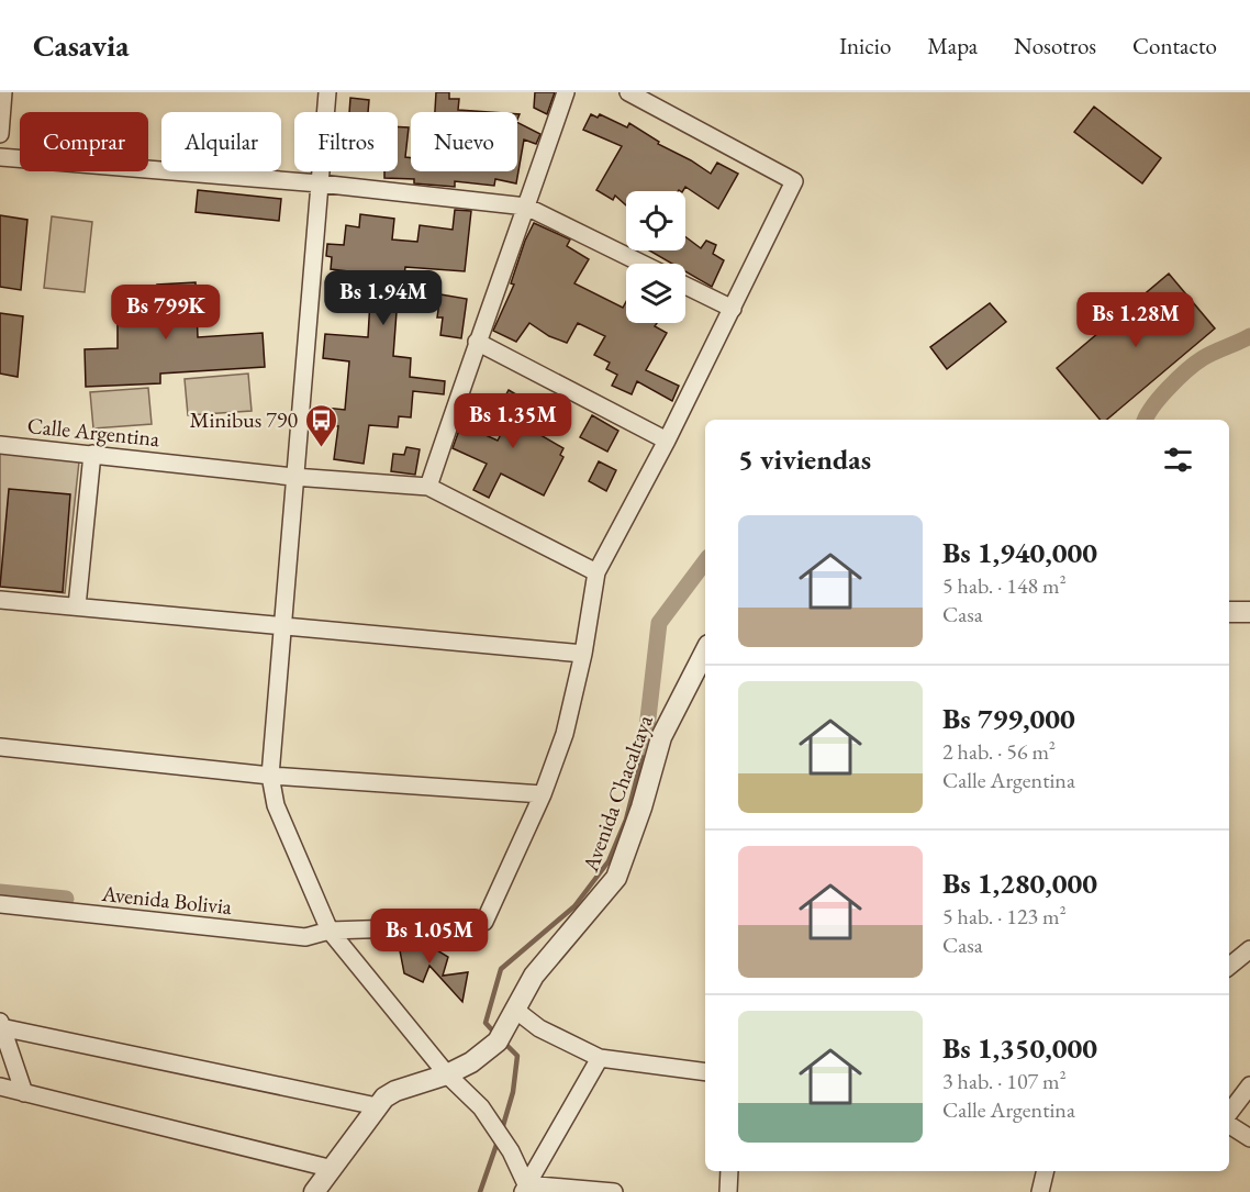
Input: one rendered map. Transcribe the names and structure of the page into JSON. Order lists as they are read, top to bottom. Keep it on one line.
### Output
{"streets":{"street":["Calle Argentina","Avenida Chacaltaya","Avenida Bolivia"]},"places":{"bus stop":["Minibus 790"]},"page":{"header":"Casavia","nav":["Inicio","Mapa","Nosotros","Contacto"],"chip":["Comprar","Alquilar","Filtros","Nuevo"],"price":["Bs 1.94M","Bs 799K","Bs 1.28M","Bs 1.35M","Bs 1.05M"],"heading":"5 viviendas","list":[{"name":"Bs 1,940,000","note":"5 hab. · 148 m² · Casa"},{"name":"Bs 799,000","note":"2 hab. · 56 m² · Calle Argentina"},{"name":"Bs 1,280,000","note":"5 hab. · 123 m² · Casa"},{"name":"Bs 1,350,000","note":"3 hab. · 107 m² · Calle Argentina"}]}}
